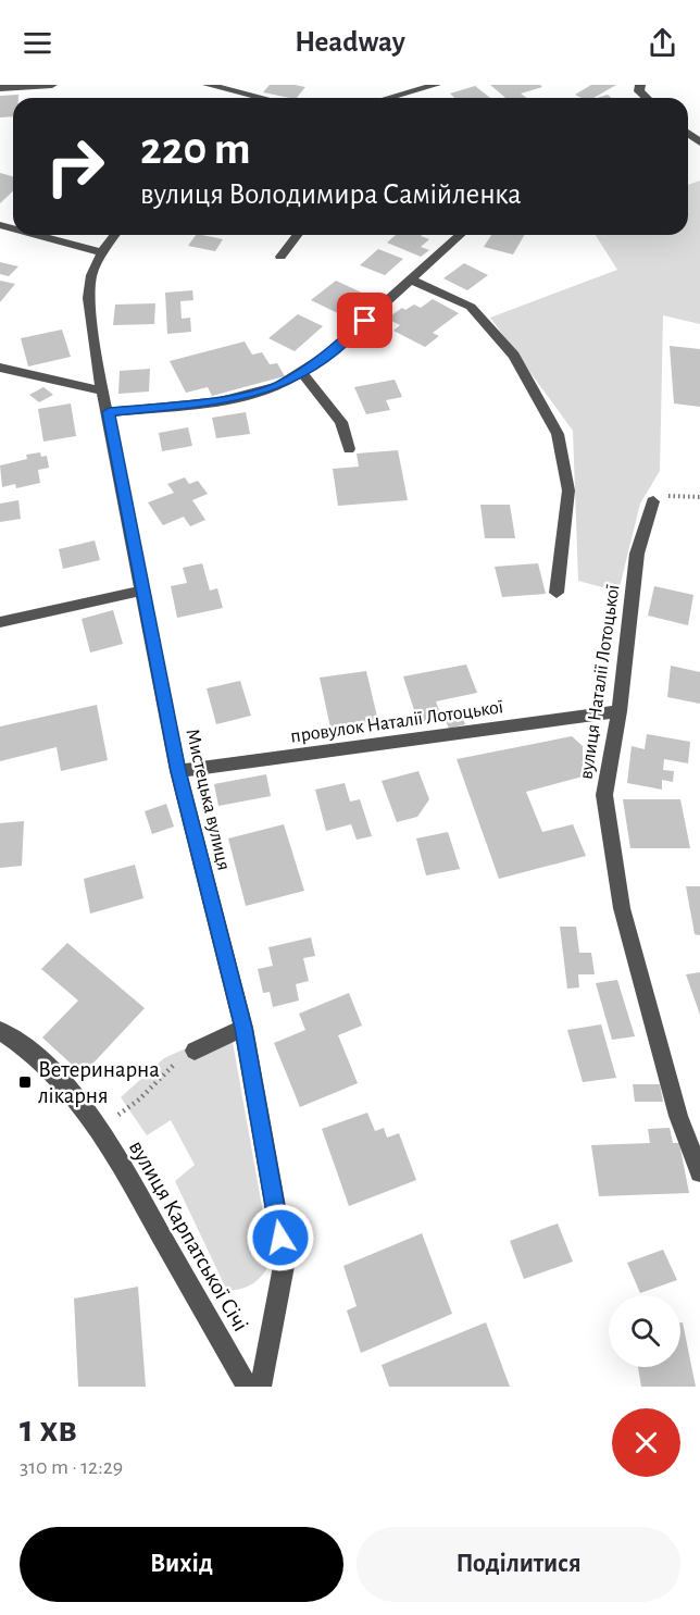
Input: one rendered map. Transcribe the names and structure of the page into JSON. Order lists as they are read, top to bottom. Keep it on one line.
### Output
{"streets":{"street":["вулиця Наталії Лотоцької","провулок Наталії Лотоцької","Мистецька вулиця","вулиця Карпатської Січі"]},"crossings":[["вулиця Наталії Лотоцької","провулок Наталії Лотоцької"],["провулок Наталії Лотоцької","Мистецька вулиця"]],"places":{"transit":["Ветеринарна лікарня"]},"page":{"header":"Headway","turn":["220 m","вулиця Володимира Самійленка"],"heading":["1 хв","310 m · 12:29"],"buttons":["Вихід","Поділитися"]}}
